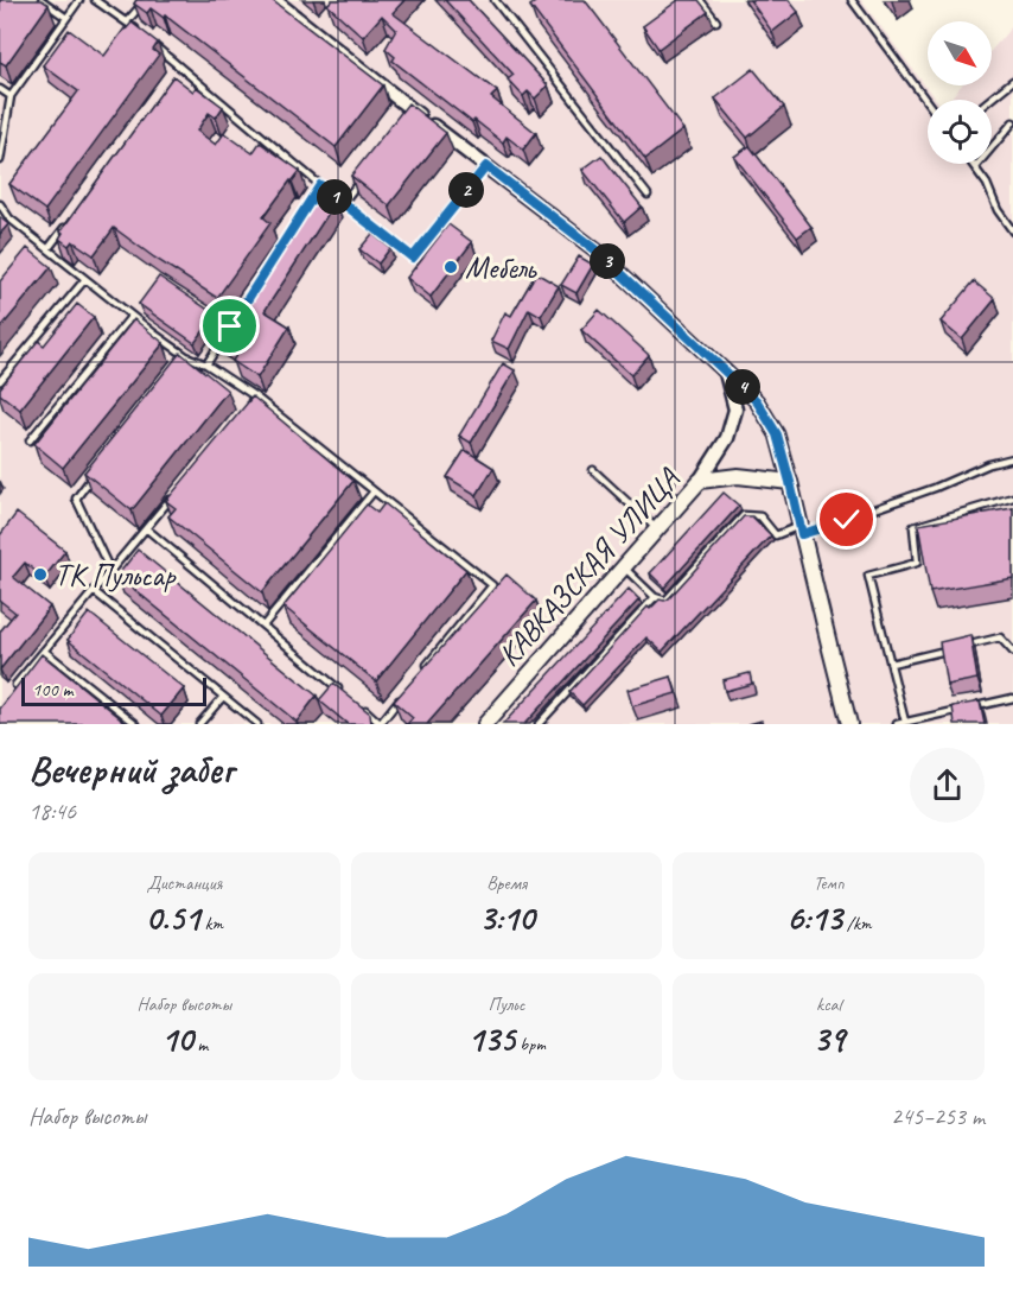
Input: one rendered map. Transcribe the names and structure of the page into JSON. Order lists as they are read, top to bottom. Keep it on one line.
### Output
{"streets":{"main road":["КАВКАЗСКАЯ УЛИЦА"]},"places":["Мебель","ТК Пульсар"],"scale_bar":"100 m","north":"bottom right","page":{"pins":["2","1","3","4"],"scale":"100 m","heading":["Вечерний забег","18:46"],"stats":[["Дистанция","0.51 km"],["Время","3:10"],["Темп","6:13 /km"],["Набор высоты","10 m"],["Пульс","135 bpm"],["kcal","39"]],"chart":["Набор высоты","245–253 m"]}}
